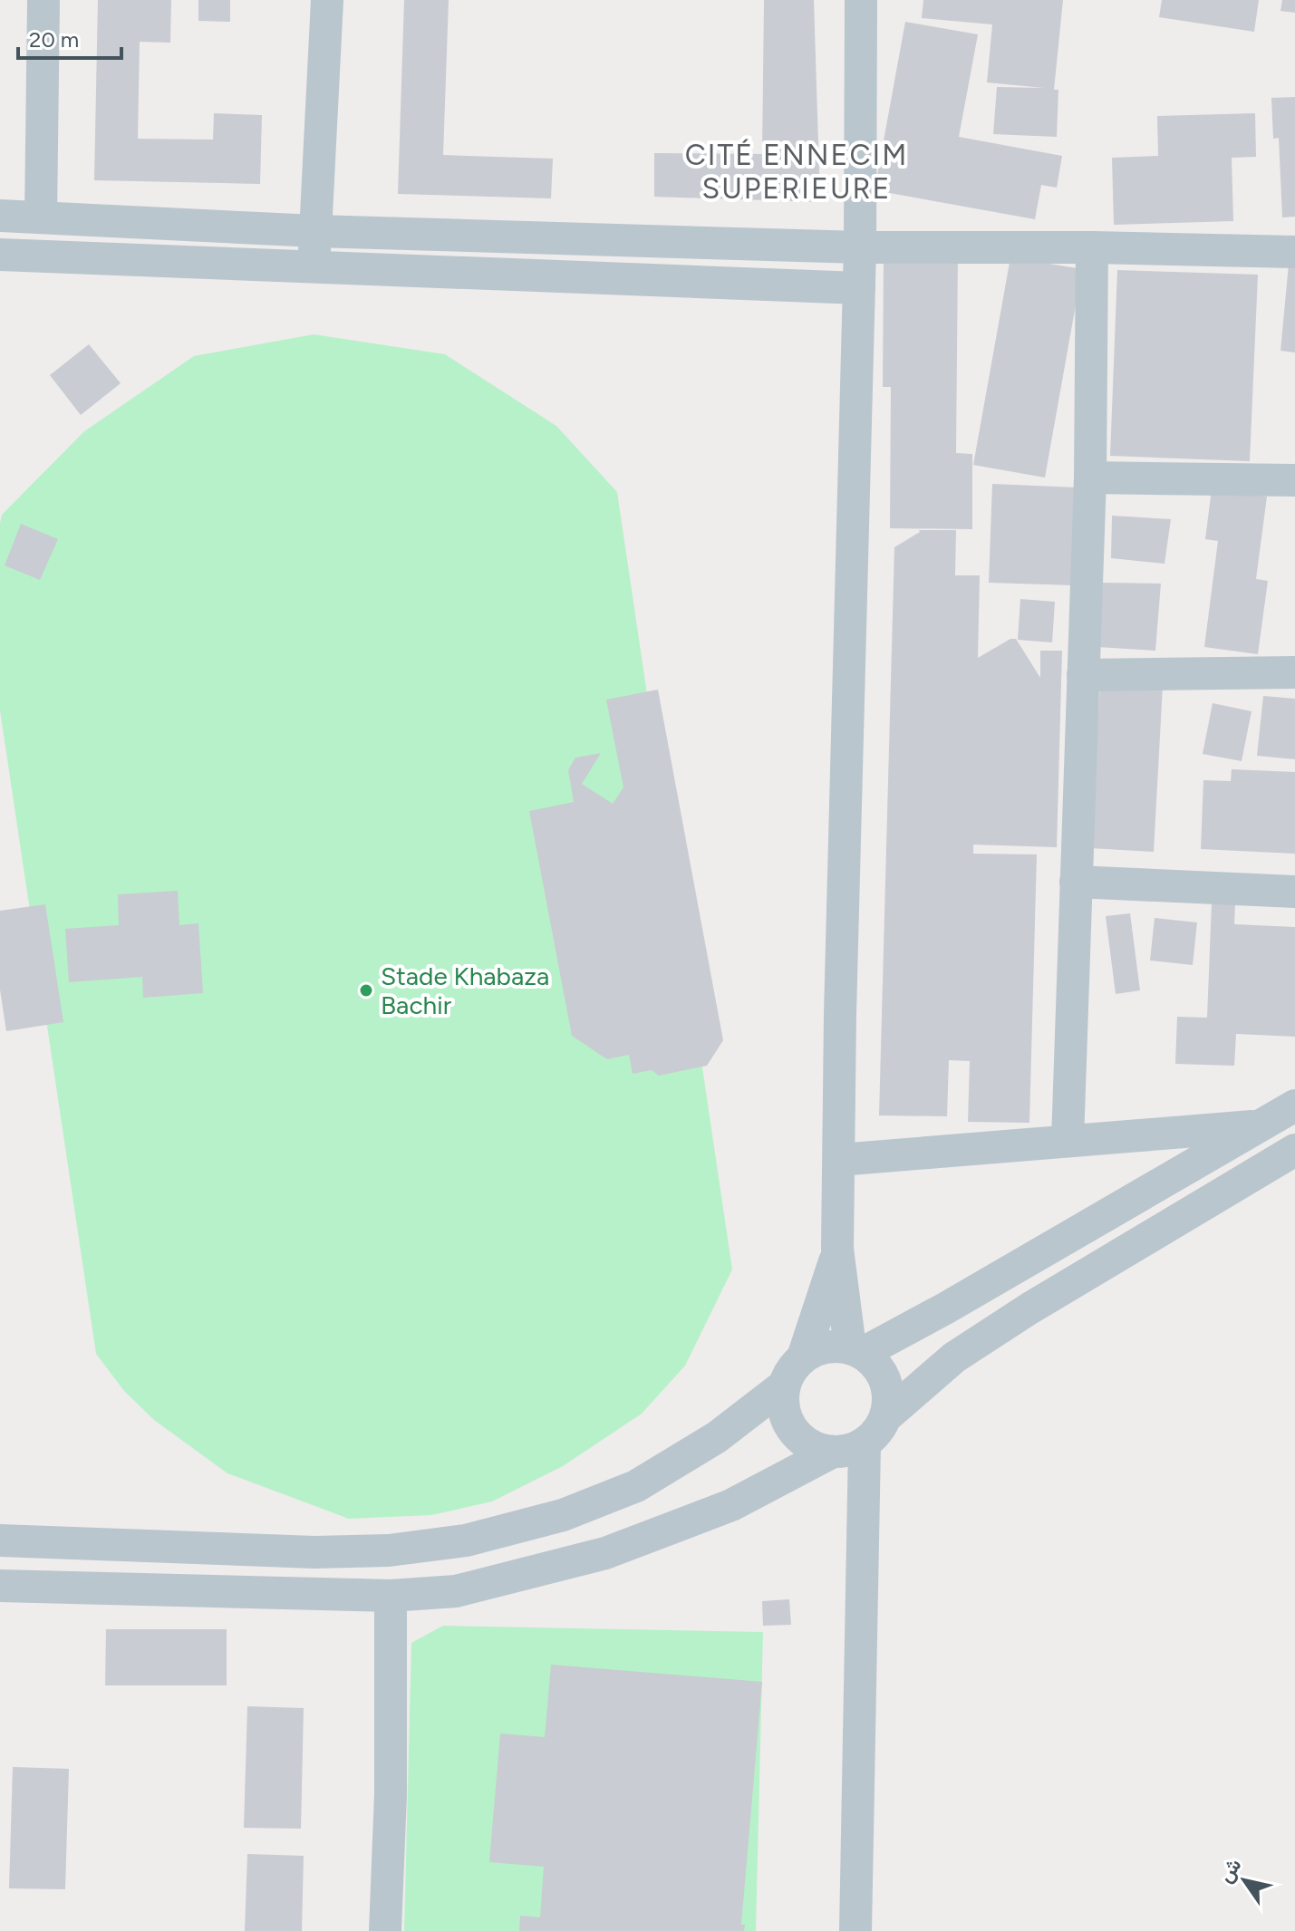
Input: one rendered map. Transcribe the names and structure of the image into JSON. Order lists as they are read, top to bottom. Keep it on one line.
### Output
{"districts":["CITÉ ENNECIM SUPERIEURE"],"places":["Stade Khabaza Bachir"],"scale_bar":"20 m","north":"top left"}
